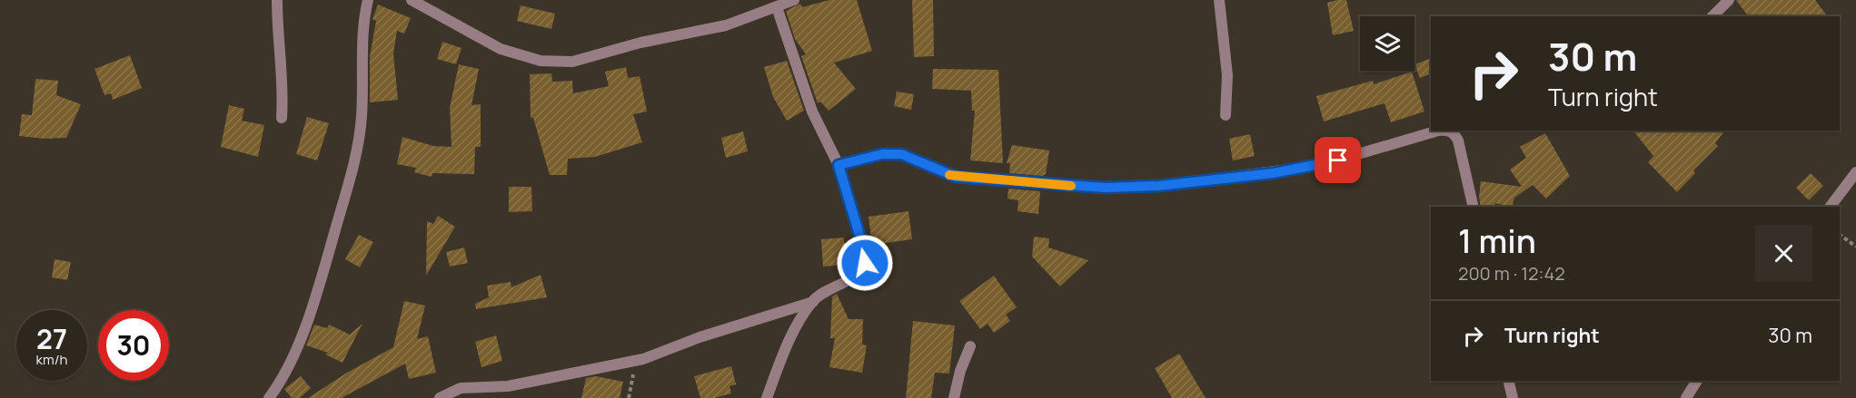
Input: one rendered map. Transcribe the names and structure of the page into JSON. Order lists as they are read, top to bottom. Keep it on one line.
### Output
{"page":{"turn":["30 m","Turn right"],"heading":["1 min","200 m · 12:42"],"list":[{"name":"Turn right","value":"30 m"}],"speed":"27 km/h","limit":"30"}}
